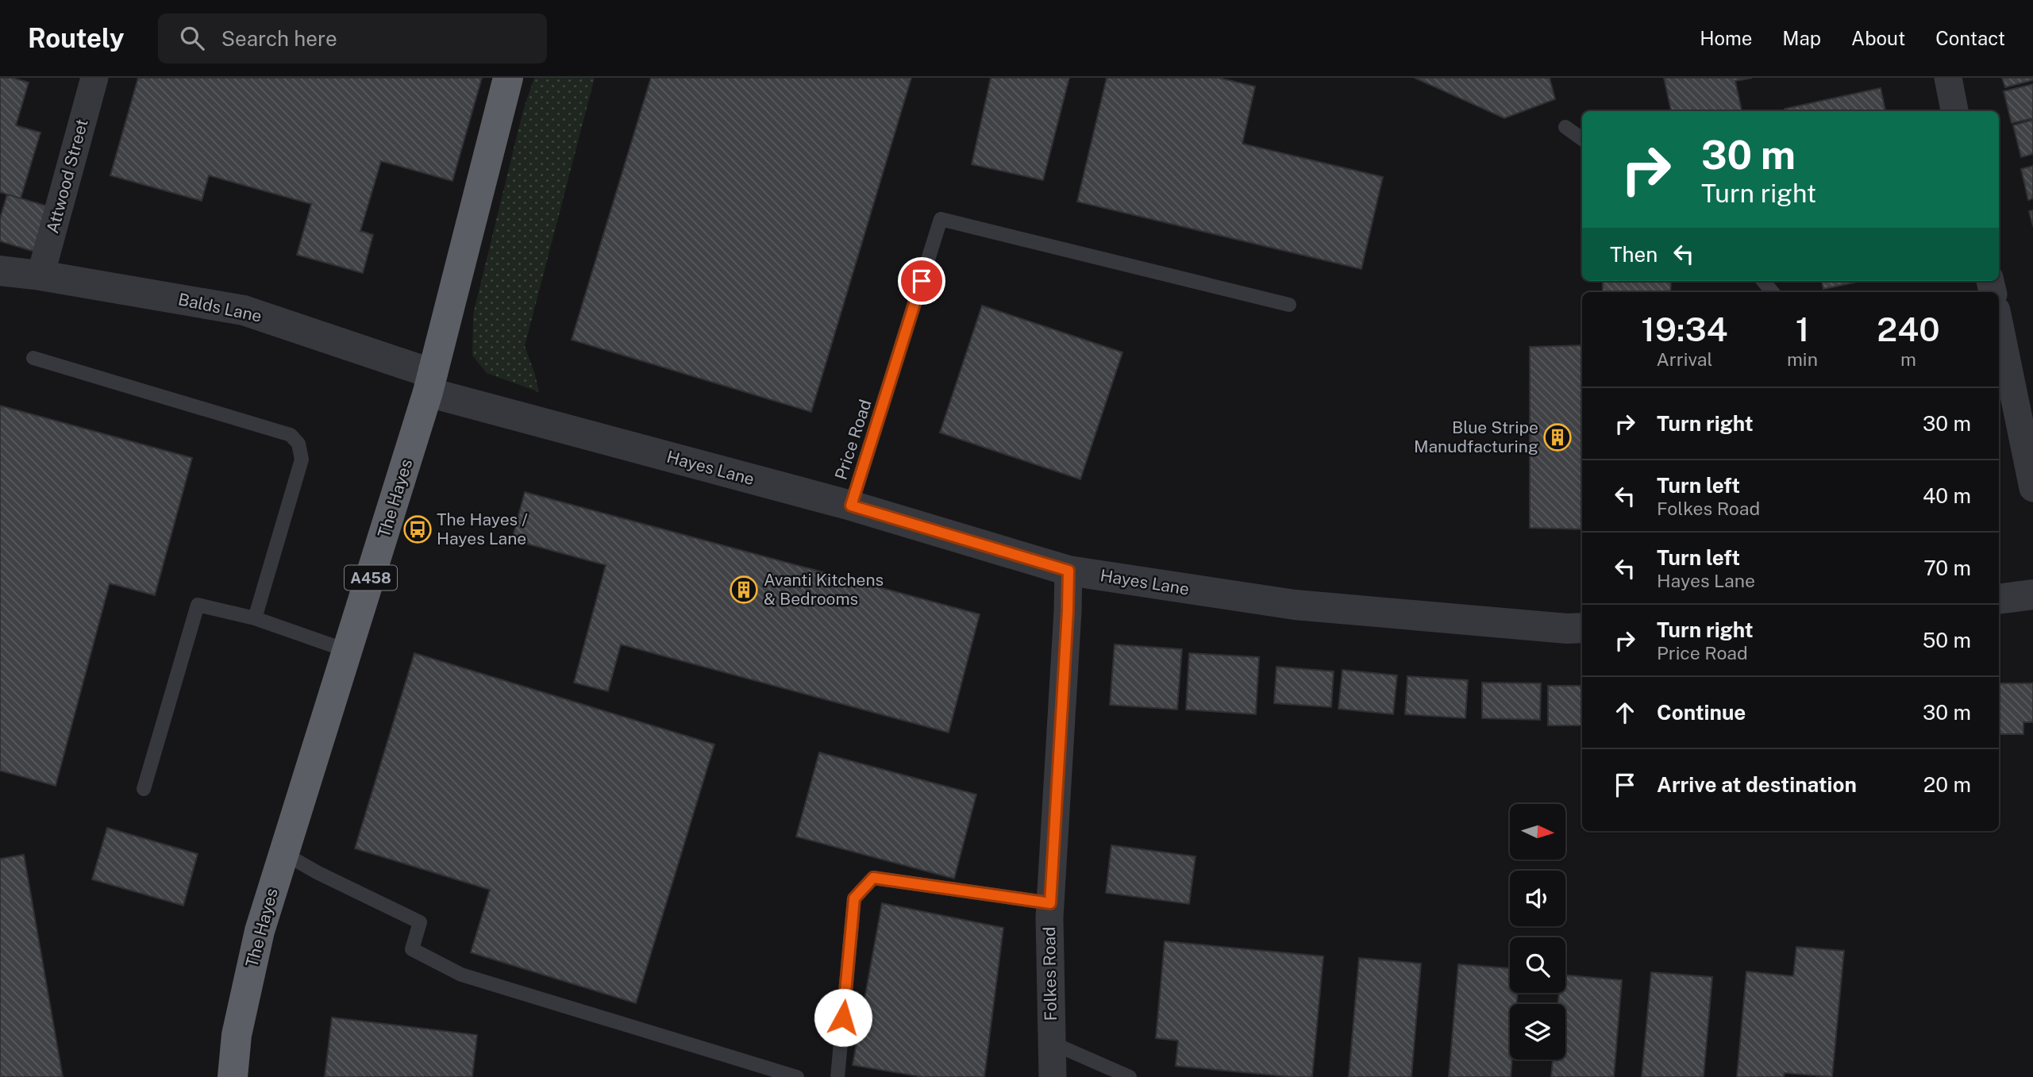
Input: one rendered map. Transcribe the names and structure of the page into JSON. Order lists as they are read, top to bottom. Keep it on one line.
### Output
{"streets":{"highway":["The Hayes","A458"],"street":["Attwood Street","Balds Lane","Hayes Lane","Folkes Road"],"lane":["Price Road"]},"crossings":[["Attwood Street","Balds Lane"],["Balds Lane","Hayes Lane"],["Balds Lane","The Hayes"],["Price Road","Hayes Lane"],["Hayes Lane","The Hayes"],["Hayes Lane","Folkes Road"]],"places":{"building":["Blue Stripe Manudfacturing","Avanti Kitchens & Bedrooms"],"bus stop":["The Hayes / Hayes Lane"]},"north":"right","page":{"header":"Routely","search":"Search here","nav":["Home","Map","About","Contact"],"turn":["30 m","Turn right"],"then":"Then","eta":["19:34","Arrival","1","min","240","m"],"list":[{"name":"Turn right","value":"30 m"},{"name":"Turn left","note":"Folkes Road","value":"40 m"},{"name":"Turn left","note":"Hayes Lane","value":"70 m"},{"name":"Turn right","note":"Price Road","value":"50 m"},{"name":"Continue","value":"30 m"},{"name":"Arrive at destination","value":"20 m"}]}}
